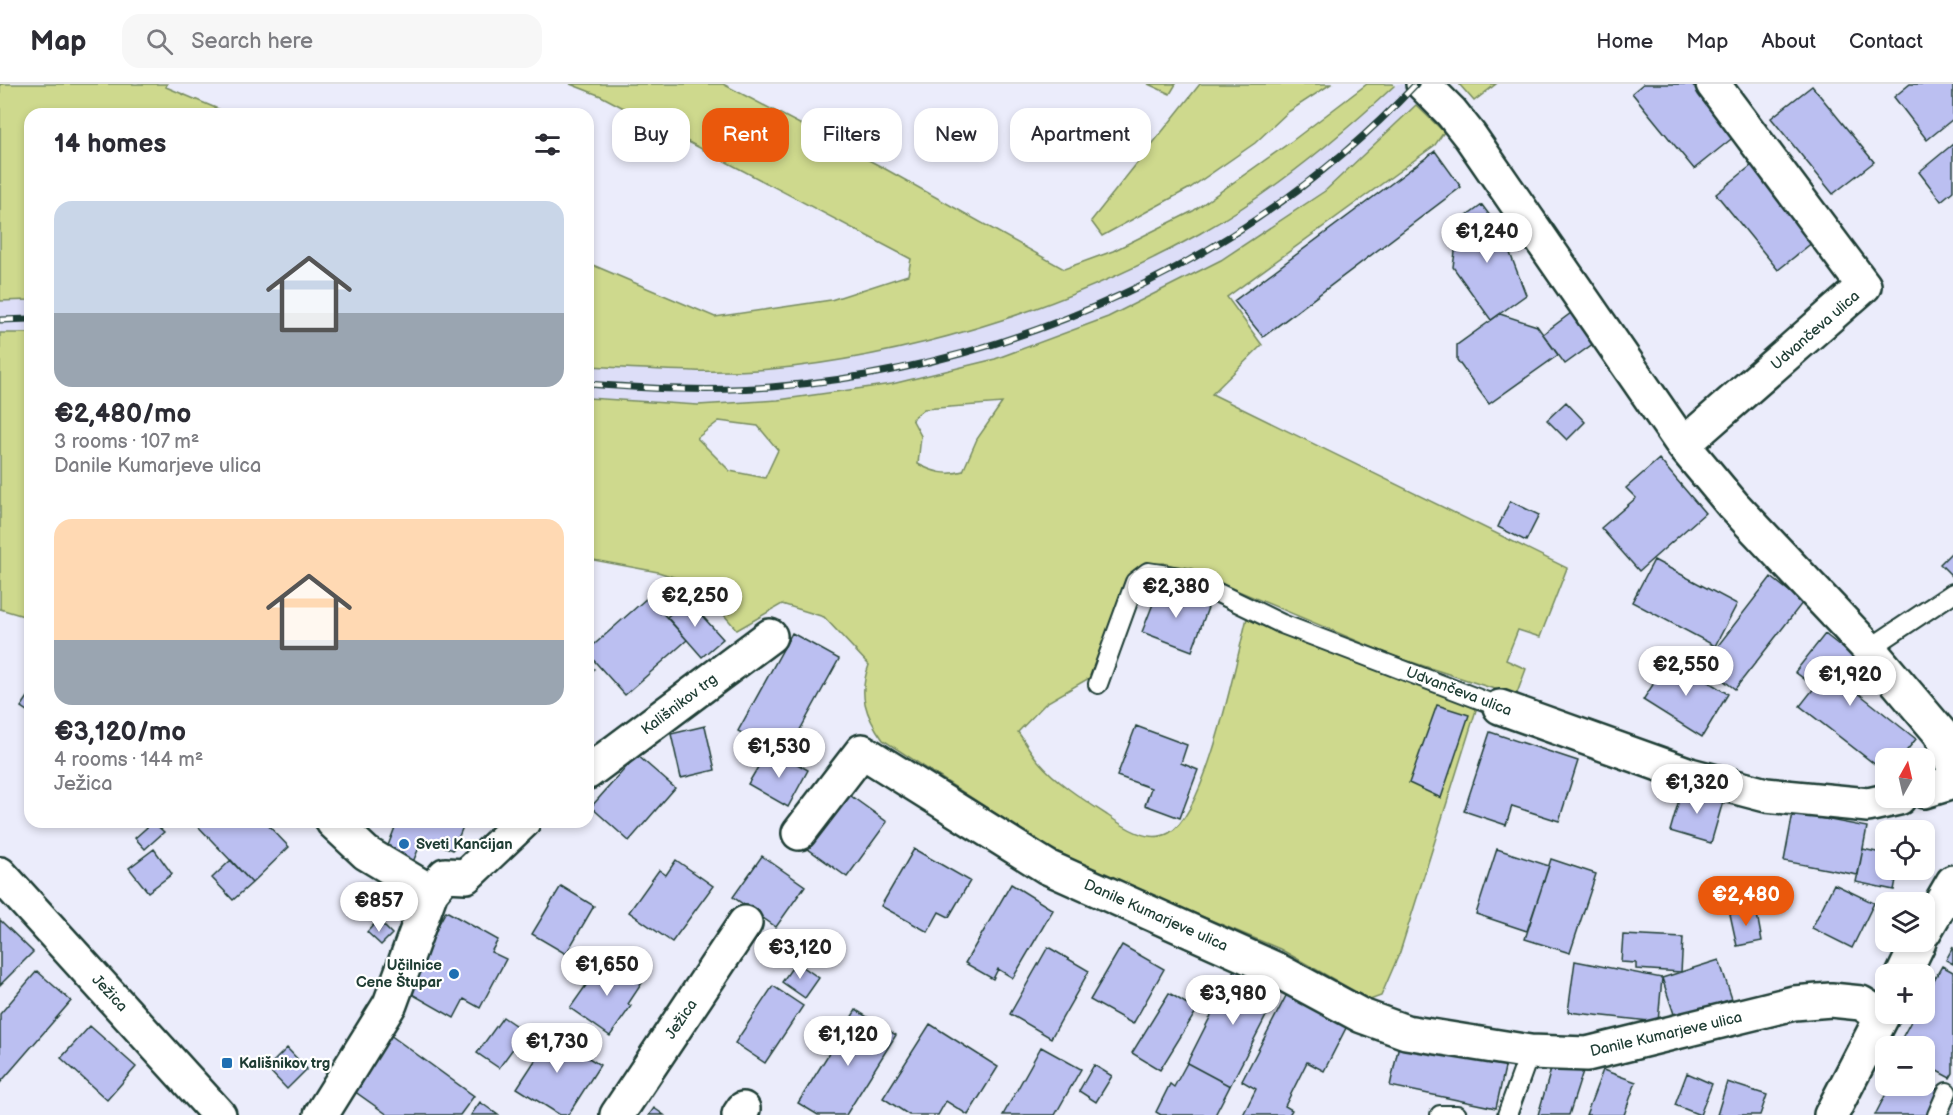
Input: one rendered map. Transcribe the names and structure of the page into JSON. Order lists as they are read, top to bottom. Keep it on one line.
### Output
{"streets":{"street":["Udvančeva ulica","Kališnikov trg","Danile Kumarjeve ulica","Ježica"]},"places":{"other":["Sveti Kancijan","Učilnice Cene Štupar"],"transit":["Kališnikov trg"]},"north":"top","page":{"header":"Map","search":"Search here","nav":["Home","Map","About","Contact"],"chip":["Buy","Rent","Filters","New","Apartment"],"heading":"14 homes","list":[{"name":"€2,480/mo","note":"3 rooms · 107 m² · Danile Kumarjeve ulica"},{"name":"€3,120/mo","note":"4 rooms · 144 m² · Ježica"}],"price":["€1,240","€2,380","€2,250","€2,550","€1,920","€1,530","€1,320","€2,480","€857","€3,120","€1,650","€3,980","€1,120","€1,730"],"map_buttons":["+","−"]}}
